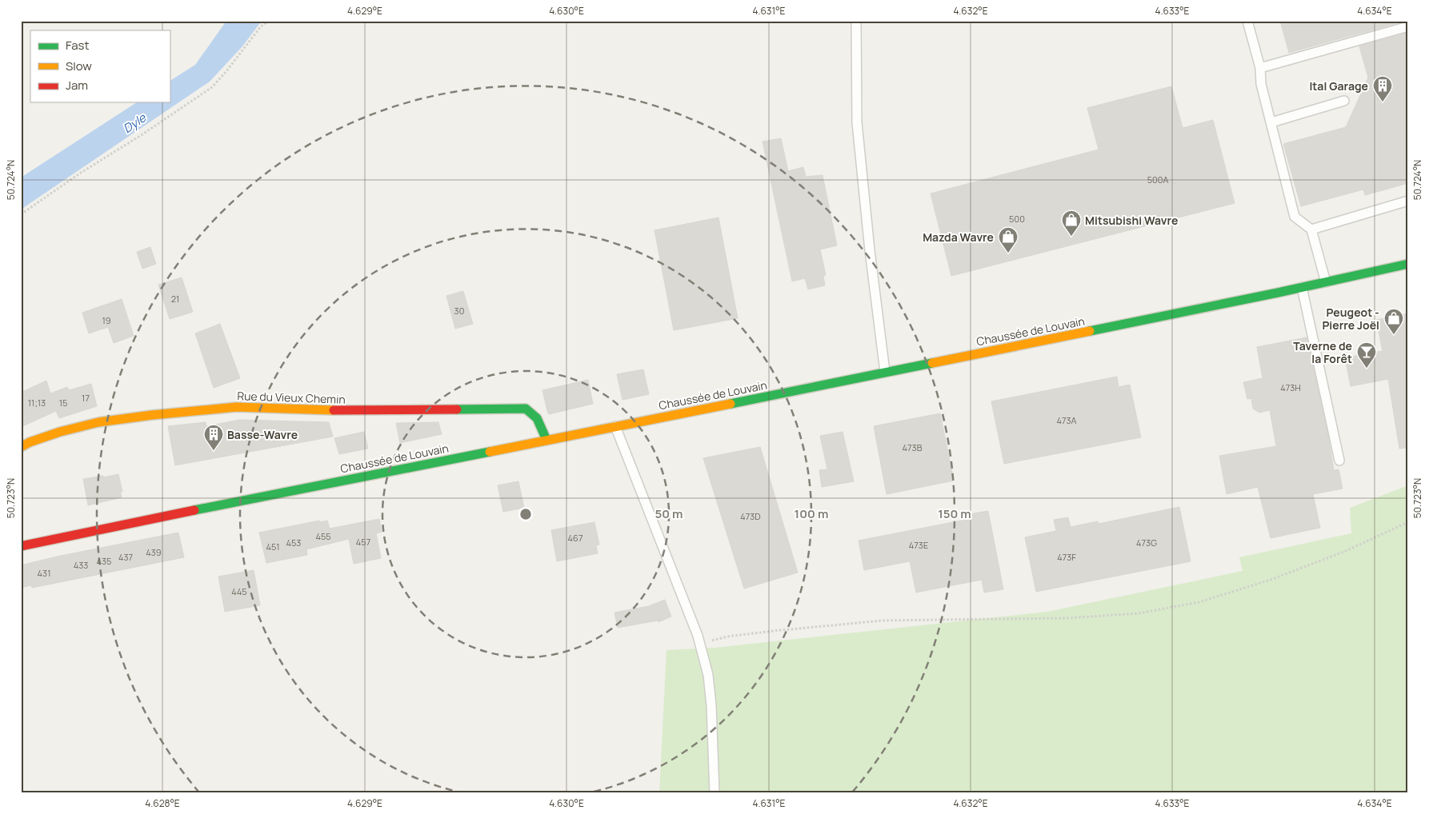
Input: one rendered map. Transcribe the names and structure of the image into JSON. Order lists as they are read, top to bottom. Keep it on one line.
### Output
{"streets":{"main road":["Chaussée de Louvain","Rue du Vieux Chemin"]},"crossings":[["Chaussée de Louvain","Rue du Vieux Chemin"]],"water":["Dyle"],"places":{"building":["Ital Garage","Basse-Wavre"],"shop":["Mitsubishi Wavre","Mazda Wavre","Peugeot - Pierre Joël"],"bar":["Taverne de la Forêt"]},"house_numbers":["500A","500","21","30","19","473H","17","11;13","15","473A","473B","473D","455","467","457","453","473G","473E","451","439","437","473F","435","433","431","445"],"legend":["Fast","Slow","Jam"],"coordinates":["4.629°E","4.630°E","4.631°E","4.632°E","4.633°E","4.634°E","50.724°N","50.723°N","4.628°E"],"rings":["50 m","100 m","150 m"]}
